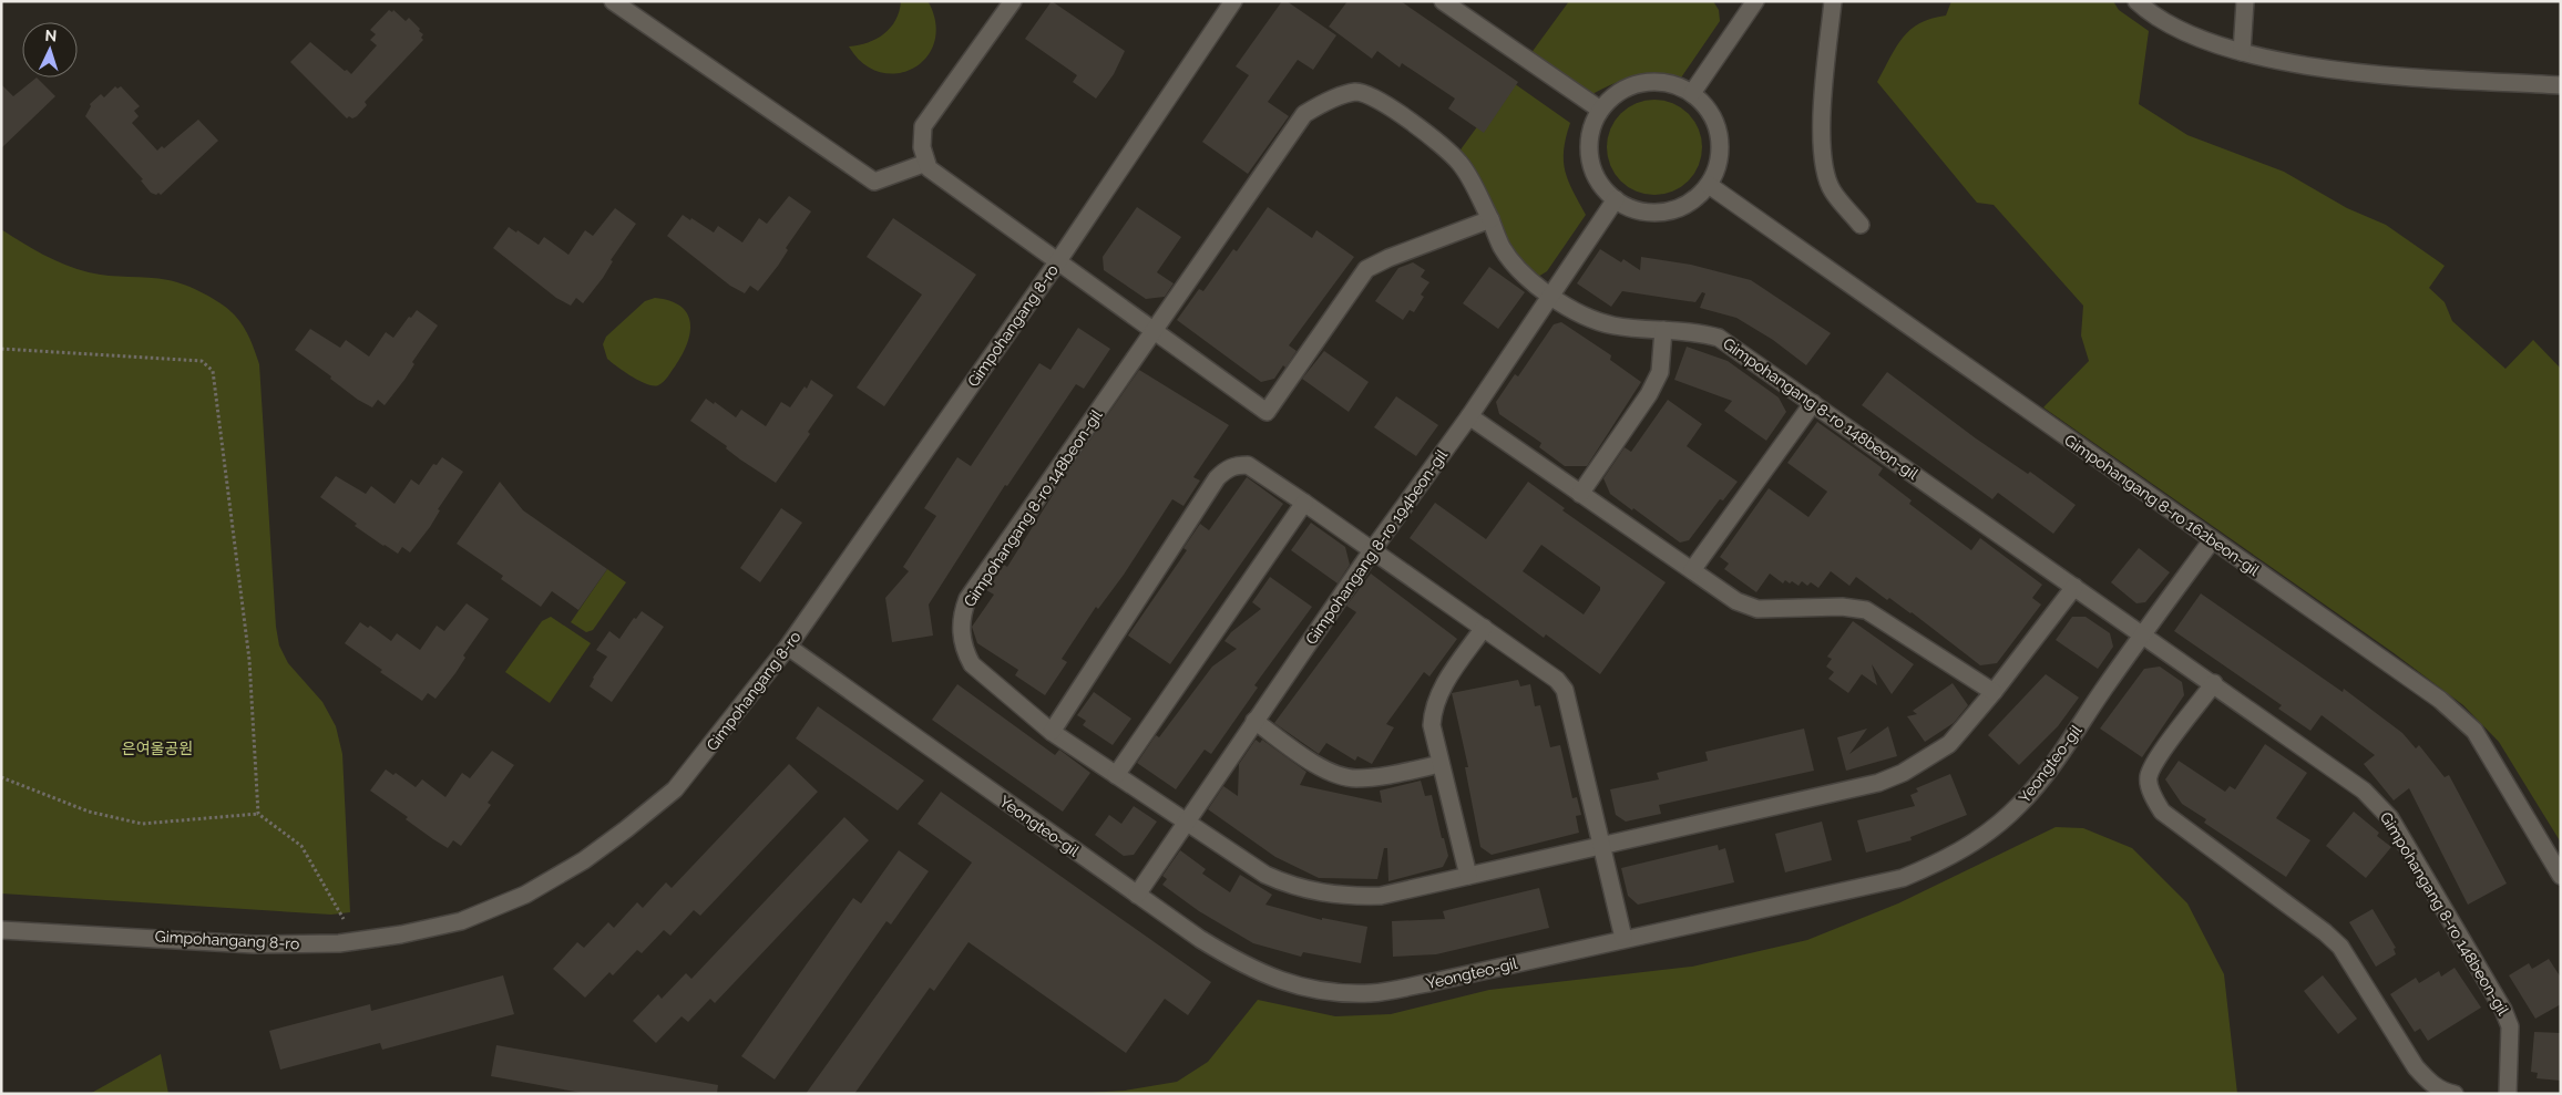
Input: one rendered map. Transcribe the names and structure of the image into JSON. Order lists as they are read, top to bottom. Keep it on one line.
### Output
{"streets":{"street":["Gimpohangang 8-ro","Gimpohangang 8-ro 148beon-gil","Gimpohangang 8-ro 162beon-gil","Gimpohangang 8-ro 194beon-gil","Yeongteo-gil"]},"crossings":[["Gimpohangang 8-ro","Yeongteo-gil"],["Gimpohangang 8-ro 148beon-gil","Gimpohangang 8-ro 194beon-gil"],["Gimpohangang 8-ro 148beon-gil","Yeongteo-gil"],["Gimpohangang 8-ro 162beon-gil","Gimpohangang 8-ro 194beon-gil"],["Gimpohangang 8-ro 162beon-gil","Yeongteo-gil"],["Gimpohangang 8-ro 194beon-gil","Yeongteo-gil"]],"parks":["은여울공원"],"north":"top"}
